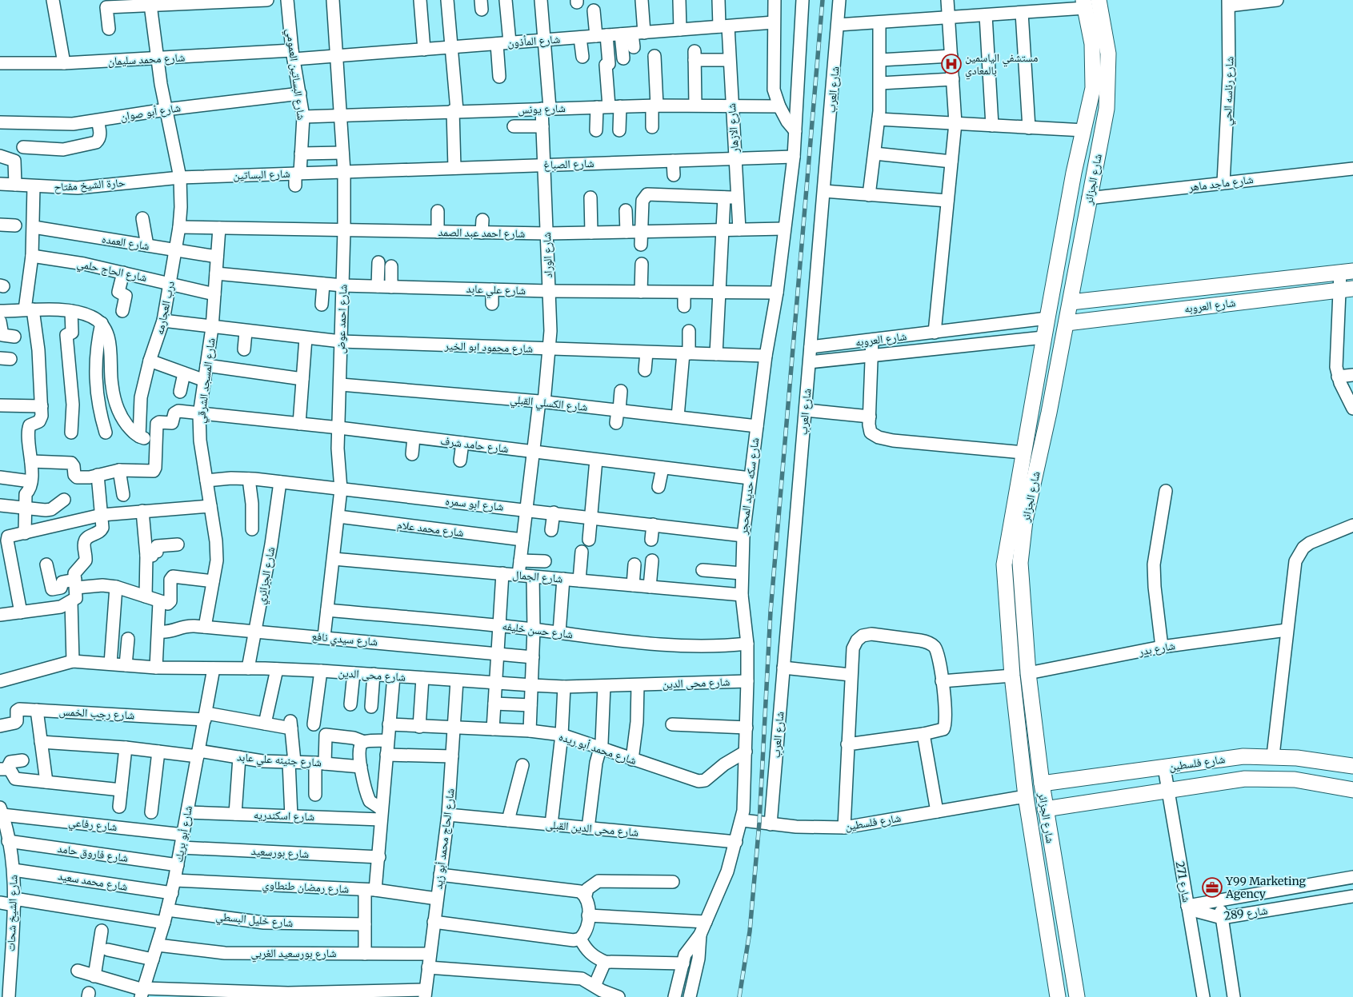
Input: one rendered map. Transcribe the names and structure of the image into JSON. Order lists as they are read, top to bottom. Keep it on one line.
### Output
{"streets":{"street":["شارع المأذون","شارع محمد سليمان","شارع البساتين العمومي","شارع العرب","شارع رئاسه الحي","شارع يونس","شارع أبو صوان","شارع الازهار","شارع الصباغ","شارع البساتين","شارع الجزائر","شارع ماجد ماهر","حارة الشيخ مفتاح","شارع احمد عبد الصمد","شارع العمده","شارع الوراد","شارع الحاج حلمي","شارع علي عابد","شارع العروبه","درب العجارمه","شارع احمد عوض","شارع محمود ابو الخير","شارع المسجد الشرقي","شارع الكسلي القبلي","شارع حامد شرف","شارع سكه حديد المحجر","شارع ابو سمره","شارع محمد علام","شارع الجزائري","شارع الجمال","شارع حسن خليفه","شارع سيدي نافع","شارع بدر","شارع محى الدين","شارع رجب الخمس","شارع محمد أبو ريده","شارع جنينه علي عابد","شارع فلسطين","شارع اسكندريه","شارع رفاعي","شارع محى الدين القبلى","شارع أبو بريك","شارع الحاج محمد أبو زيد","شارع بورسعيد","شارع فاروق حامد","شارع محمد سعيد","شارع 271","شارع رمضان طنطاوي","شارع الشيخ شحات","شارع 289","شارع خليل البسطي","شارع بورسعيد الغربي"]},"crossings":[["شارع المأذون","شارع محمد سليمان"],["شارع المأذون","شارع البساتين العمومي"],["شارع المأذون","شارع الازهار"],["شارع المأذون","شارع الوراد"],["شارع المأذون","شارع احمد عوض"],["شارع محمد سليمان","شارع البساتين العمومي"],["شارع محمد سليمان","درب العجارمه"],["شارع البساتين العمومي","شارع يونس"],["شارع البساتين العمومي","شارع أبو صوان"],["شارع البساتين العمومي","شارع البساتين"],["شارع العرب","شارع العروبه"],["شارع العرب","شارع فلسطين"],["شارع رئاسه الحي","شارع ماجد ماهر"],["شارع يونس","شارع الازهار"],["شارع يونس","شارع الوراد"],["شارع يونس","شارع احمد عوض"],["شارع أبو صوان","درب العجارمه"],["شارع الازهار","شارع الصباغ"],["شارع الازهار","شارع احمد عبد الصمد"],["شارع الصباغ","شارع البساتين"],["شارع الصباغ","شارع الوراد"],["شارع الصباغ","شارع احمد عوض"],["شارع الصباغ","شارع سكه حديد المحجر"],["شارع البساتين","حارة الشيخ مفتاح"],["شارع البساتين","درب العجارمه"],["شارع البساتين","شارع احمد عوض"],["شارع الجزائر","شارع ماجد ماهر"],["شارع الجزائر","شارع العروبه"],["شارع الجزائر","شارع بدر"],["شارع الجزائر","شارع فلسطين"],["حارة الشيخ مفتاح","درب العجارمه"],["شارع احمد عبد الصمد","شارع الوراد"],["شارع احمد عبد الصمد","درب العجارمه"],["شارع احمد عبد الصمد","شارع احمد عوض"],["شارع احمد عبد الصمد","شارع المسجد الشرقي"],["شارع احمد عبد الصمد","شارع سكه حديد المحجر"],["شارع العمده","درب العجارمه"],["شارع العمده","شارع المسجد الشرقي"],["شارع الوراد","شارع علي عابد"],["شارع الوراد","شارع محمود ابو الخير"],["شارع الوراد","شارع الكسلي القبلي"],["شارع الوراد","شارع حامد شرف"],["شارع الوراد","شارع ابو سمره"],["شارع الوراد","شارع محمد علام"],["شارع الوراد","شارع الجمال"],["شارع الحاج حلمي","درب العجارمه"],["شارع الحاج حلمي","شارع المسجد الشرقي"],["شارع علي عابد","شارع احمد عوض"],["شارع علي عابد","شارع المسجد الشرقي"],["شارع علي عابد","شارع سكه حديد المحجر"],["درب العجارمه","شارع محمود ابو الخير"],["شارع احمد عوض","شارع محمود ابو الخير"],["شارع احمد عوض","شارع الكسلي القبلي"],["شارع احمد عوض","شارع حامد شرف"],["شارع احمد عوض","شارع ابو سمره"],["شارع احمد عوض","شارع محمد علام"],["شارع احمد عوض","شارع الجمال"],["شارع احمد عوض","شارع حسن خليفه"],["شارع احمد عوض","شارع سيدي نافع"],["شارع محمود ابو الخير","شارع المسجد الشرقي"],["شارع محمود ابو الخير","شارع سكه حديد المحجر"],["شارع المسجد الشرقي","شارع حامد شرف"],["شارع المسجد الشرقي","شارع ابو سمره"],["شارع المسجد الشرقي","شارع سيدي نافع"],["شارع الكسلي القبلي","شارع سكه حديد المحجر"],["شارع حامد شرف","شارع سكه حديد المحجر"],["شارع سكه حديد المحجر","شارع ابو سمره"],["شارع سكه حديد المحجر","شارع الجمال"],["شارع سكه حديد المحجر","شارع حسن خليفه"],["شارع سكه حديد المحجر","شارع محى الدين"],["شارع سكه حديد المحجر","شارع محمد أبو ريده"],["شارع سكه حديد المحجر","شارع فلسطين"],["شارع سكه حديد المحجر","شارع محى الدين القبلى"],["شارع ابو سمره","شارع الجزائري"],["شارع الجزائري","شارع سيدي نافع"],["شارع الجزائري","شارع محى الدين"],["شارع محى الدين","شارع أبو بريك"],["شارع محى الدين","شارع الحاج محمد أبو زيد"],["شارع رجب الخمس","شارع جنينه علي عابد"],["شارع رجب الخمس","شارع أبو بريك"],["شارع محمد أبو ريده","شارع الحاج محمد أبو زيد"],["شارع جنينه علي عابد","شارع أبو بريك"],["شارع فلسطين","شارع 271"],["شارع اسكندريه","شارع أبو بريك"],["شارع رفاعي","شارع أبو بريك"],["شارع رفاعي","شارع الشيخ شحات"],["شارع محى الدين القبلى","شارع الحاج محمد أبو زيد"],["شارع أبو بريك","شارع بورسعيد"],["شارع أبو بريك","شارع فاروق حامد"],["شارع أبو بريك","شارع محمد سعيد"],["شارع أبو بريك","شارع رمضان طنطاوي"],["شارع أبو بريك","شارع خليل البسطي"],["شارع أبو بريك","شارع بورسعيد الغربي"],["شارع الحاج محمد أبو زيد","شارع رمضان طنطاوي"],["شارع الحاج محمد أبو زيد","شارع بورسعيد الغربي"],["شارع فاروق حامد","شارع الشيخ شحات"],["شارع محمد سعيد","شارع الشيخ شحات"],["شارع 271","شارع 289"]],"places":{"hospital":["مستشفي الياسمين بالمعادي"],"office":["Y99 Marketing Agency"]}}
